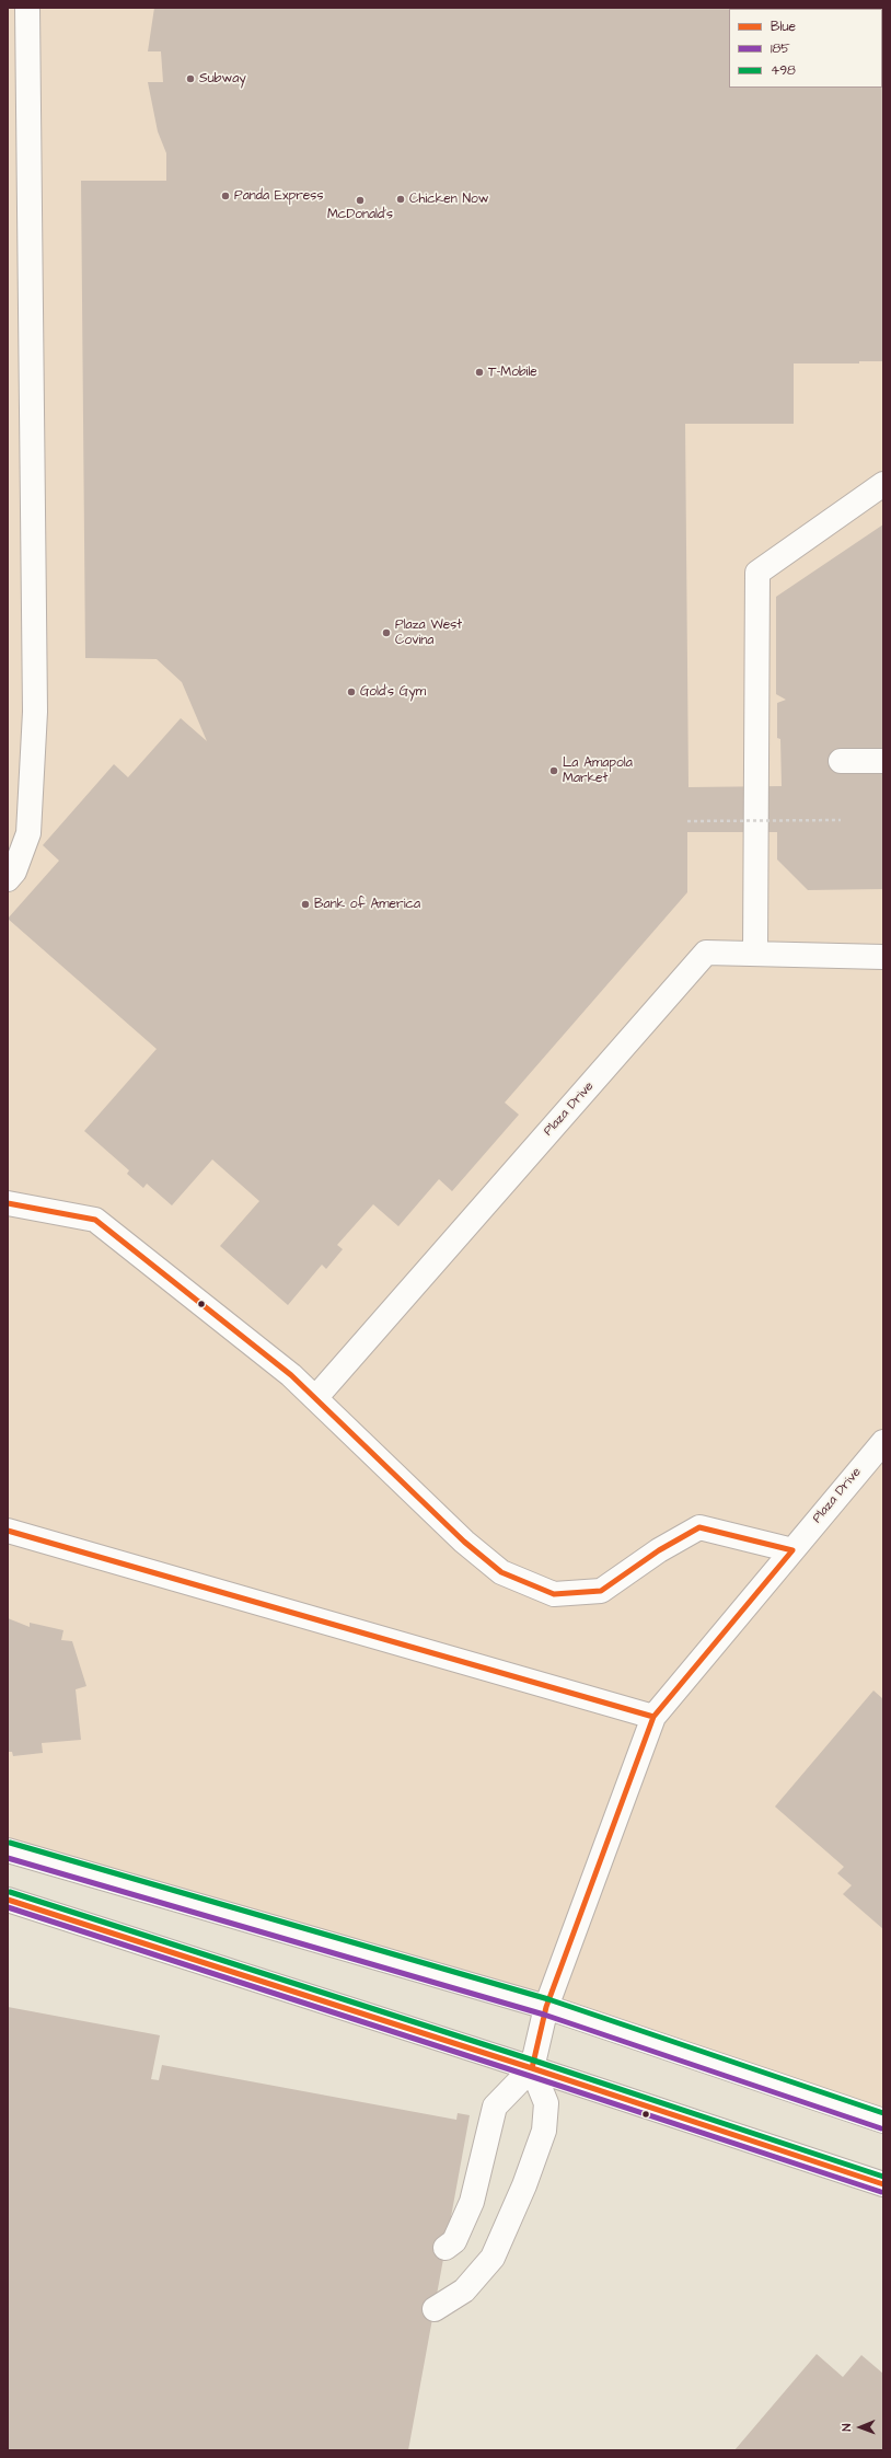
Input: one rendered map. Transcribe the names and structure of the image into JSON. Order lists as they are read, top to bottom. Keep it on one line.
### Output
{"streets":{"main road":["Plaza Drive"]},"places":["Subway","Panda Express","Chicken Now","McDonald's","T-Mobile","Plaza West Covina","Gold's Gym","La Amapola Market","Bank of America"],"lines":["transit line Blue","transit line 498","transit line 185"],"legend":["Blue","185","498"],"north":"left"}
